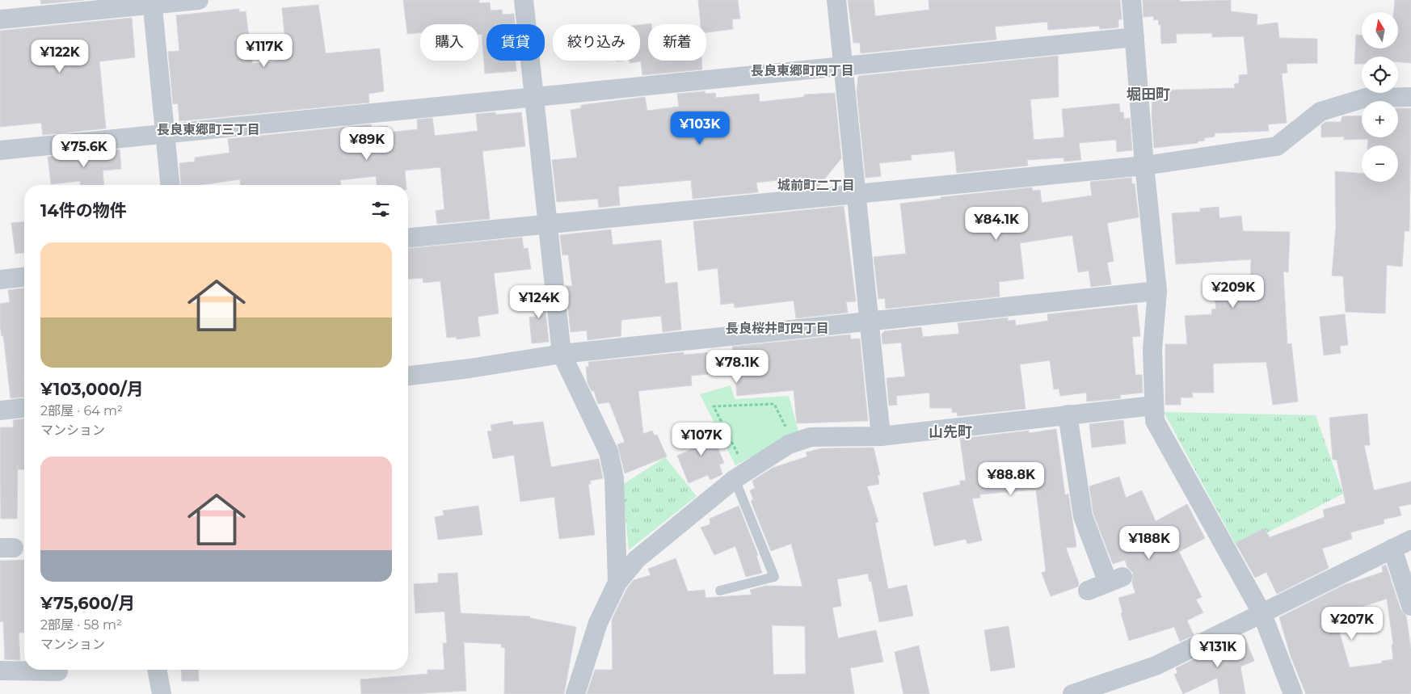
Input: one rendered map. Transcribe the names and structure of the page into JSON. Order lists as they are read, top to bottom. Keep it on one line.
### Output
{"districts":["長良東郷町四丁目","堀田町","長良東郷町三丁目","城前町二丁目","長良桜井町四丁目","山先町"],"north":"top","page":{"map_buttons":["+","−"],"chip":["購入","賃貸","絞り込み","新着"],"price":["¥117K","¥122K","¥103K","¥89K","¥75.6K","¥84.1K","¥209K","¥124K","¥78.1K","¥107K","¥88.8K","¥188K","¥207K","¥131K"],"heading":"14件の物件","list":[{"name":"¥103,000/月","note":"2部屋 · 64 m² · マンション"},{"name":"¥75,600/月","note":"2部屋 · 58 m² · マンション"}]}}
